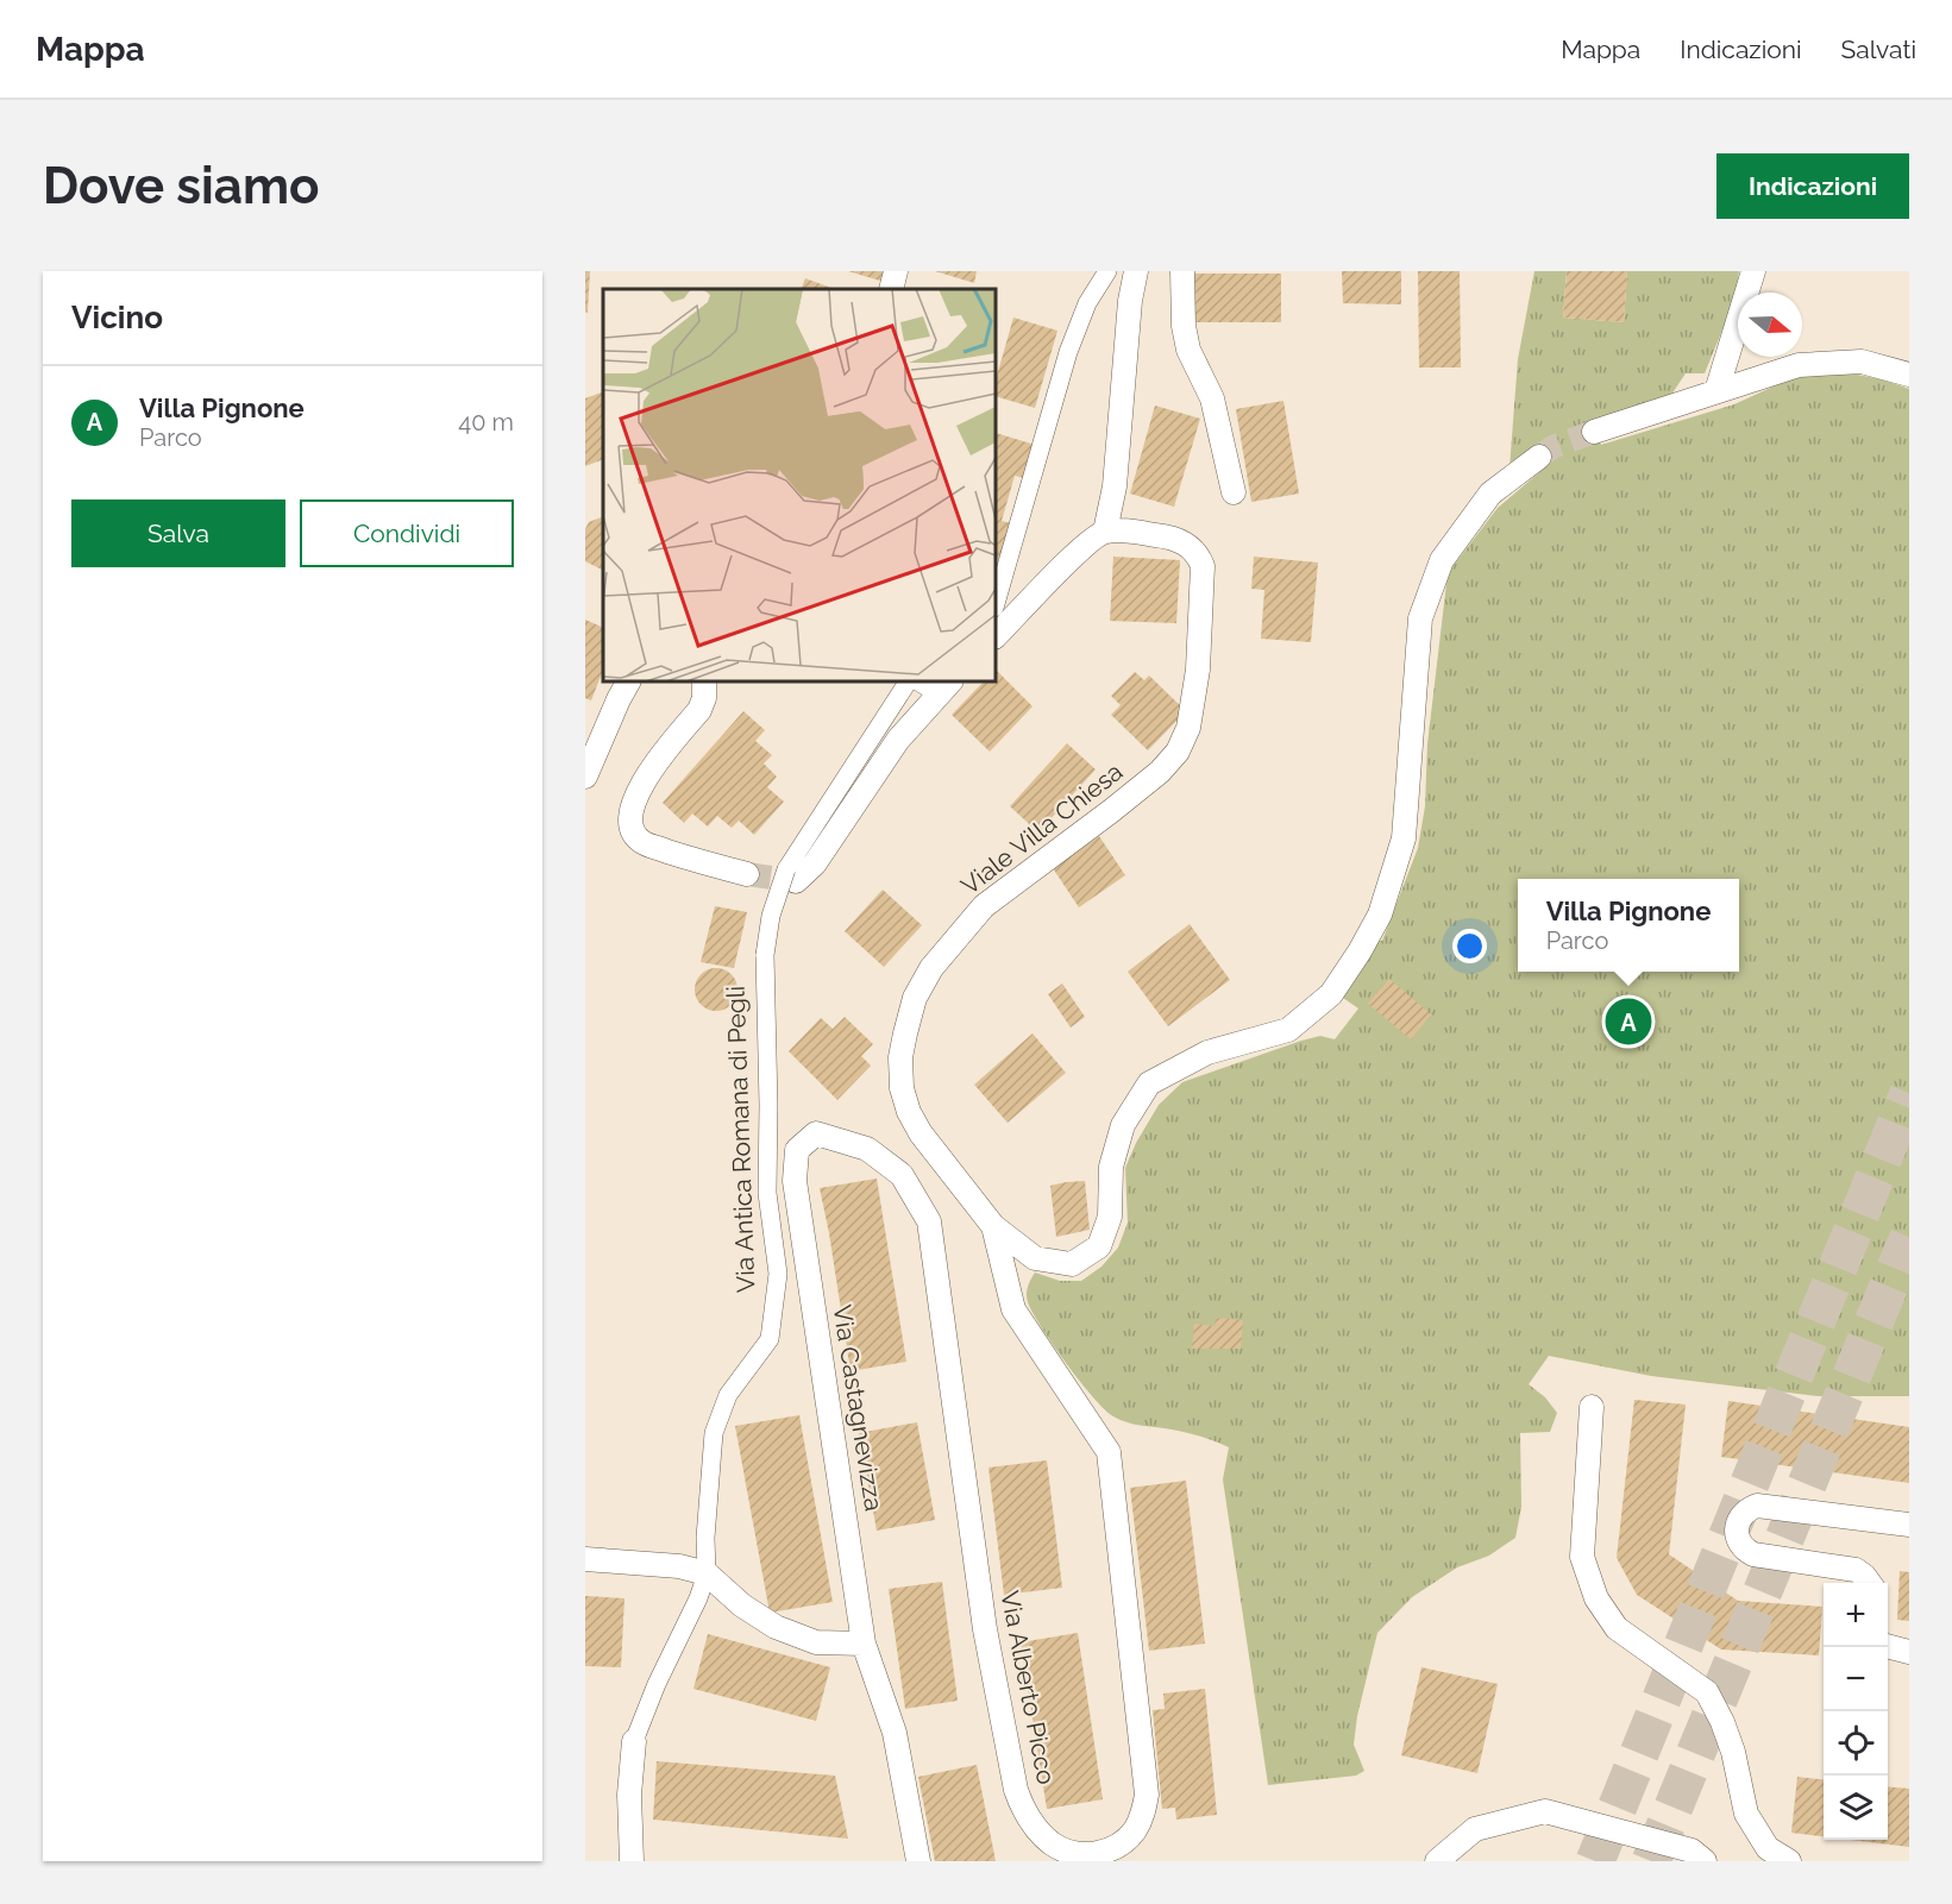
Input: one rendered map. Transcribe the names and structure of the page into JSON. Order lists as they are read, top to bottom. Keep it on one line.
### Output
{"streets":{"street":["Viale Villa Chiesa","Via Antica Romana di Pegli","Via Castagnevizza","Via Alberto Picco"]},"crossings":[["Viale Villa Chiesa","Via Alberto Picco"],["Via Castagnevizza","Via Alberto Picco"]],"north":"right","page":{"header":"Mappa","nav":["Mappa","Indicazioni","Salvati"],"buttons":["Indicazioni",["Salva","Condividi"]],"title":"Dove siamo","heading":"Vicino","list":[{"mark":"A","name":"Villa Pignone","note":"Parco","value":"40 m"}],"popup":["Villa Pignone","Parco"],"pins":"A","map_buttons":["+","−"]}}
